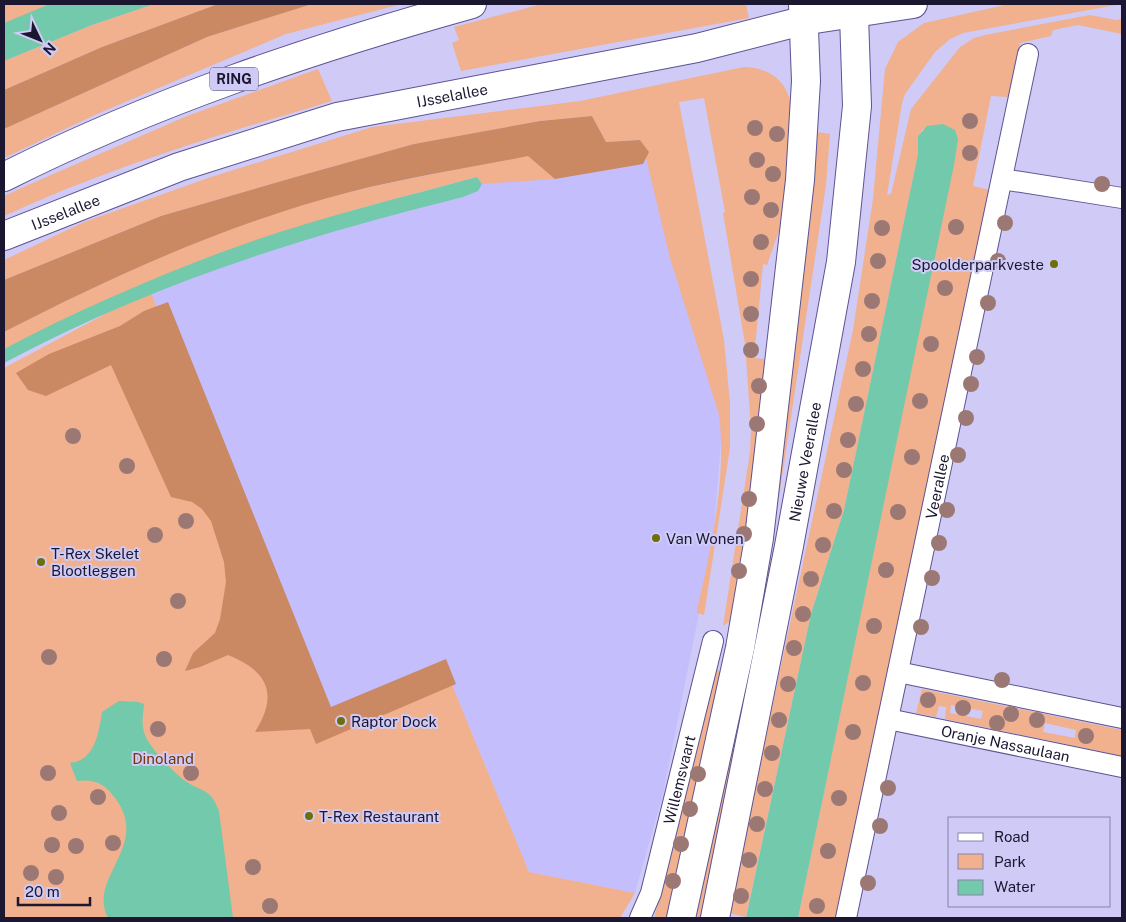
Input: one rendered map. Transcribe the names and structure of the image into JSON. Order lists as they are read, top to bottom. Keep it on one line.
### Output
{"streets":{"main road":["RING","IJsselallee","Nieuwe Veerallee"],"street":["Veerallee","Oranje Nassaulaan","Willemsvaart"]},"crossings":[["IJsselallee","Nieuwe Veerallee"],["Veerallee","Oranje Nassaulaan"]],"parks":["Dinoland"],"places":["Spoolderparkveste","Van Wonen","T-Rex Skelet Blootleggen","Raptor Dock","T-Rex Restaurant"],"legend":["Road","Park","Water"],"scale_bar":"20 m","north":"bottom right"}
